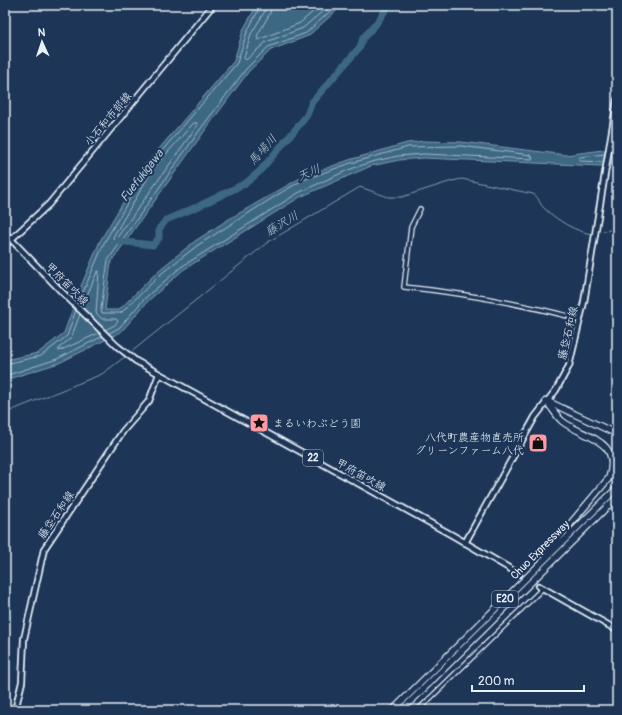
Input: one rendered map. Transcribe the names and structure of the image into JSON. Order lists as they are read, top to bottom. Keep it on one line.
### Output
{"streets":{"highway":["Chuo Expressway","E20"],"main road":["小石和市部線","甲府笛吹線","藤垈石和線","22"]},"crossings":[["小石和市部線","甲府笛吹線"],["甲府笛吹線","藤垈石和線"]],"water":["馬場川","天川","Fuefukigawa","藤沢川"],"places":{"place":["まるいわぶどう園"],"shop":["八代町農産物直売所 グリーンファーム八代"]},"scale_bar":"200 m","north":"top"}
